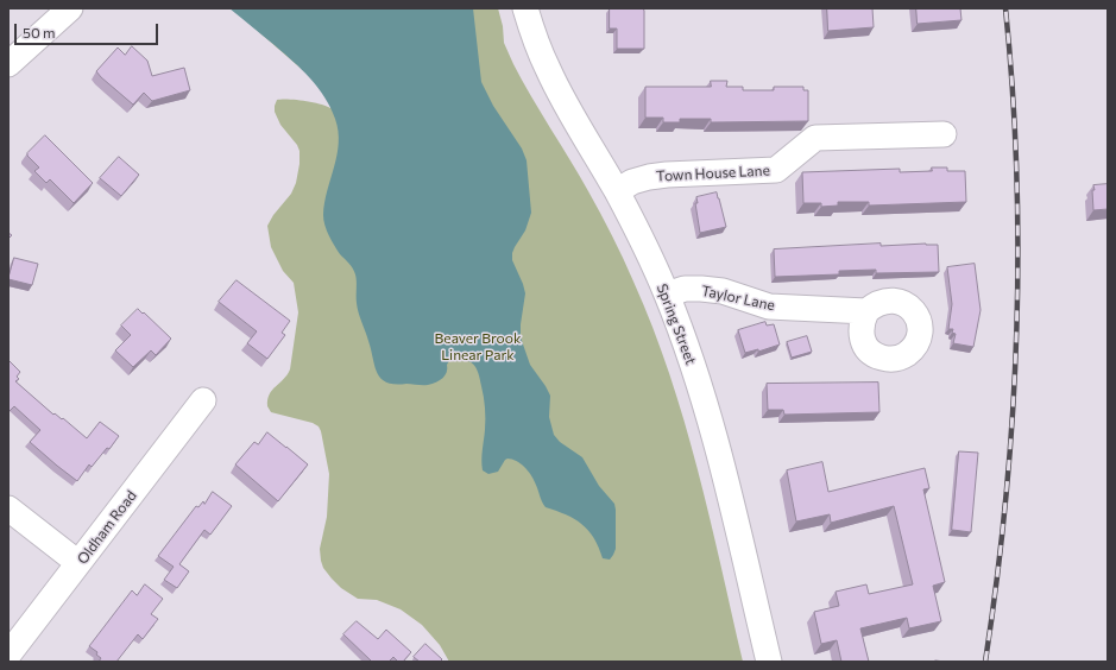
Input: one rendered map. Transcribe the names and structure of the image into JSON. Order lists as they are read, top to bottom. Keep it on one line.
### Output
{"streets":{"street":["Town House Lane","Taylor Lane","Spring Street","Oldham Road"]},"crossings":[["Town House Lane","Spring Street"],["Taylor Lane","Spring Street"]],"parks":["Beaver Brook Linear Park"],"scale_bar":"50 m"}
